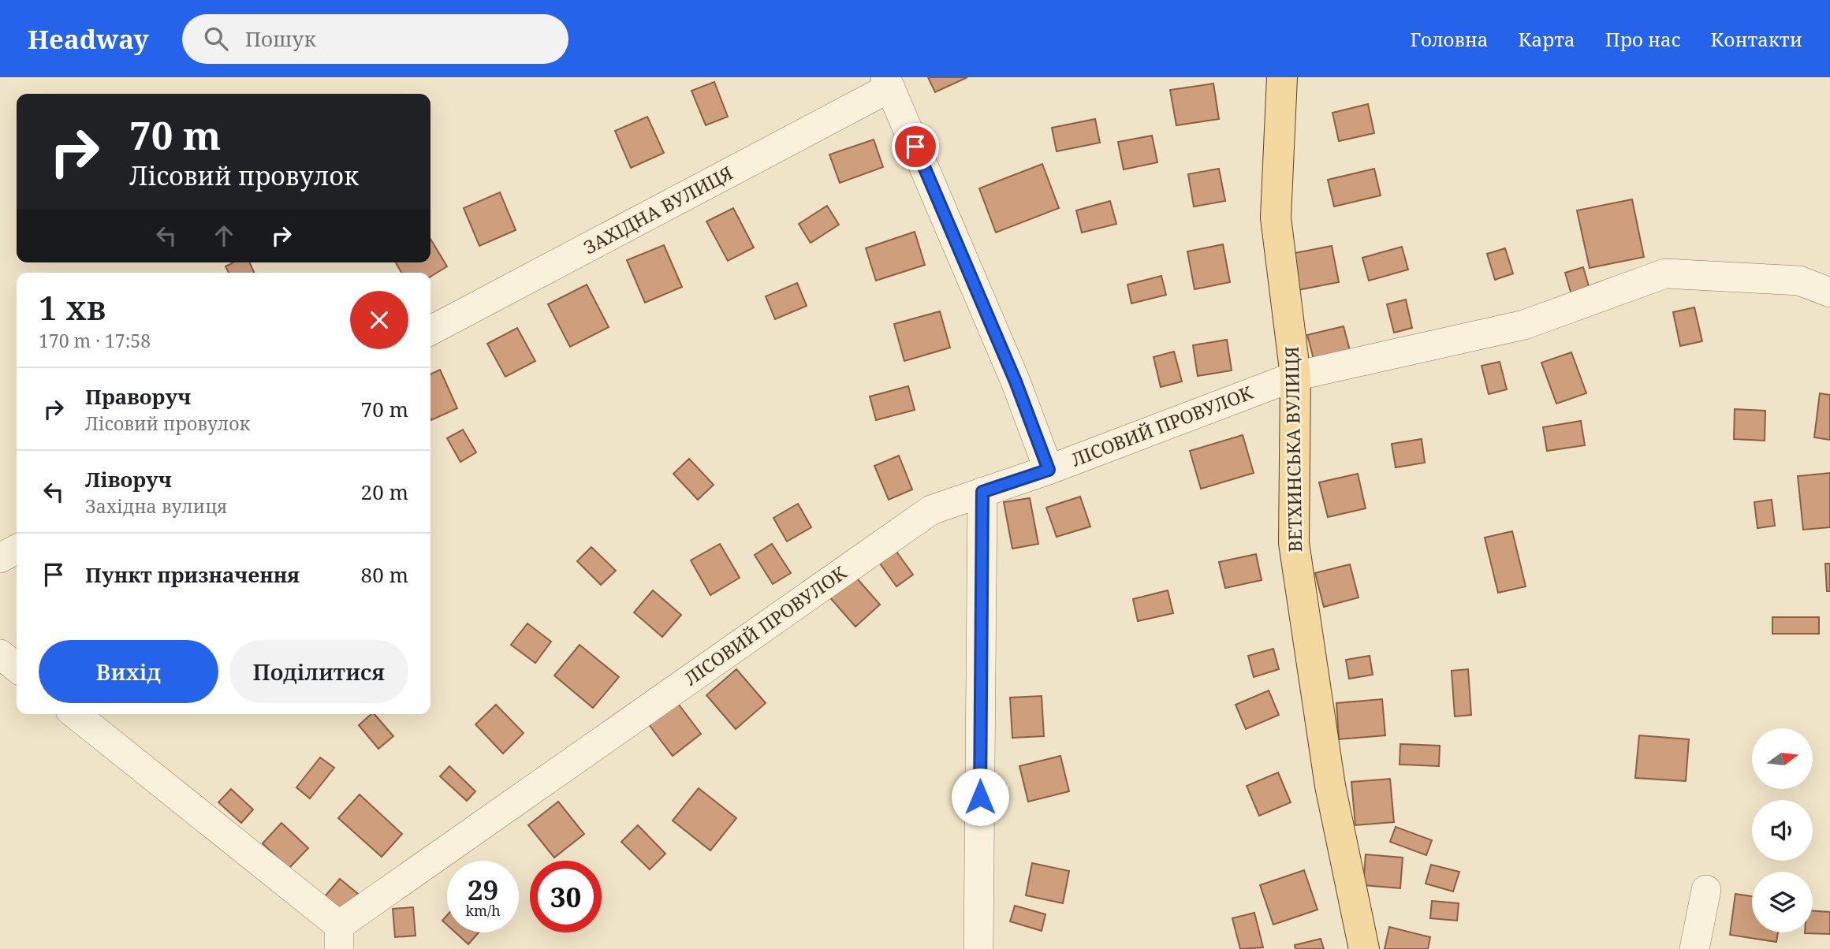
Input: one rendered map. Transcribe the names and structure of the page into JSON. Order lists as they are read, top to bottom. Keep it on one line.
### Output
{"streets":{"main road":["ВЕТХИНСЬКА ВУЛИЦЯ"],"street":["ЗАХІДНА ВУЛИЦЯ","ЛІСОВИЙ ПРОВУЛОК"]},"crossings":[["ЗАХІДНА ВУЛИЦЯ","ЛІСОВИЙ ПРОВУЛОК"],["ЛІСОВИЙ ПРОВУЛОК","ВЕТХИНСЬКА ВУЛИЦЯ"]],"north":"right","page":{"header":"Headway","search":"Пошук","nav":["Головна","Карта","Про нас","Контакти"],"turn":["70 m","Лісовий провулок"],"heading":["1 хв","170 m · 17:58"],"list":[{"name":"Праворуч","note":"Лісовий провулок","value":"70 m"},{"name":"Ліворуч","note":"Західна вулиця","value":"20 m"},{"name":"Пункт призначення","value":"80 m"}],"buttons":["Вихід","Поділитися"],"speed":"29 km/h","limit":"30"}}
